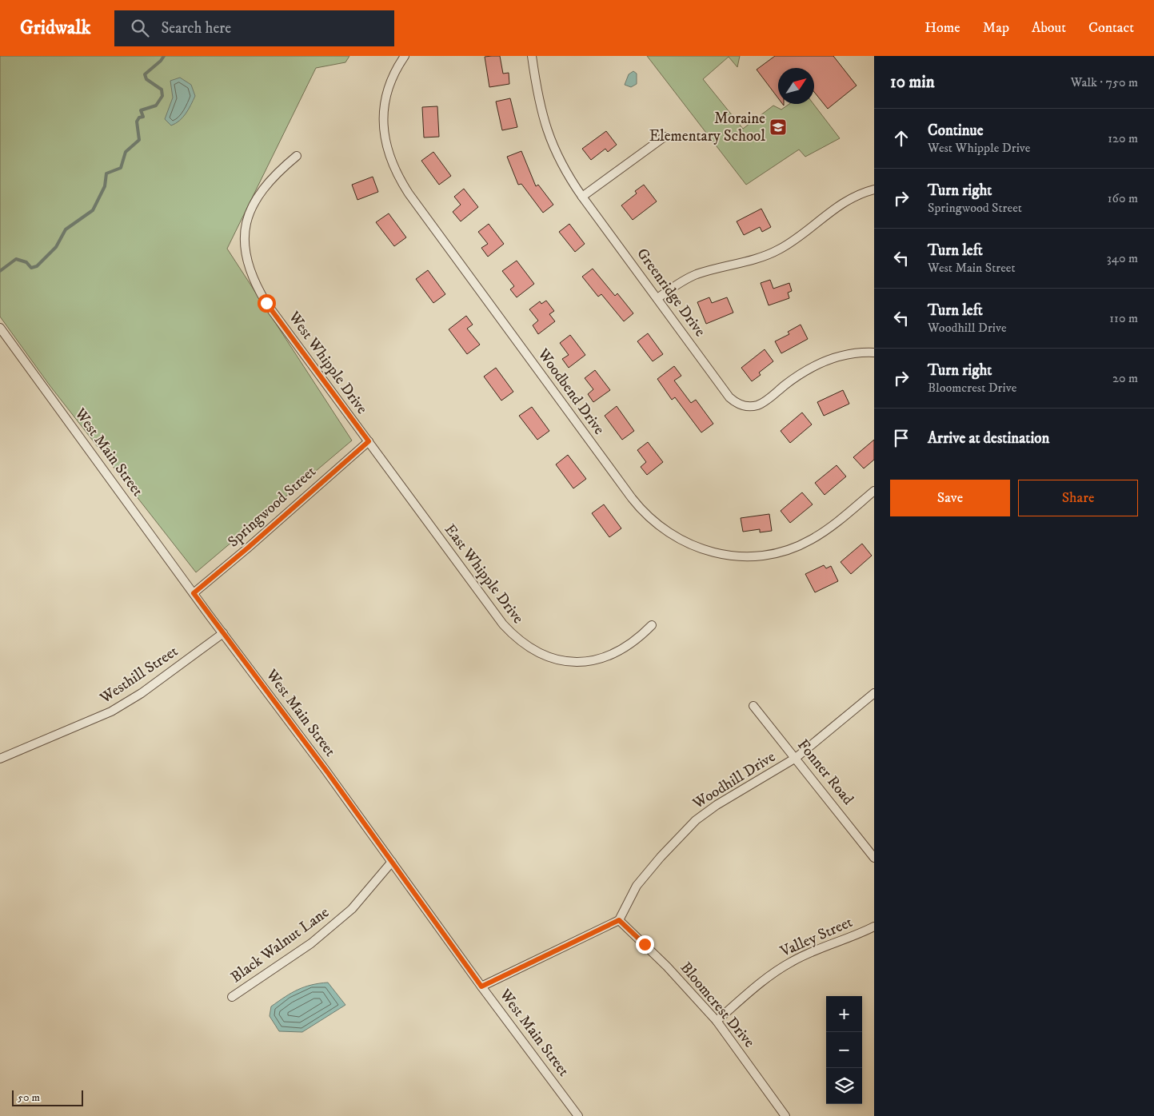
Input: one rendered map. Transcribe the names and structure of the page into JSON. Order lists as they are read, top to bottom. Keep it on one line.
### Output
{"streets":{"street":["Greenridge Drive","West Whipple Drive","Woodbend Drive","West Main Street","Springwood Street","East Whipple Drive","Westhill Street","Fonner Road","Woodhill Drive","Valley Street","Black Walnut Lane","Bloomcrest Drive"]},"crossings":[["West Whipple Drive","Springwood Street"],["West Whipple Drive","East Whipple Drive"],["West Main Street","Springwood Street"],["West Main Street","Westhill Street"],["West Main Street","Black Walnut Lane"],["Springwood Street","East Whipple Drive"],["Fonner Road","Woodhill Drive"],["Woodhill Drive","Bloomcrest Drive"],["Valley Street","Bloomcrest Drive"]],"places":{"school or university":["Moraine Elementary School"]},"scale_bar":"50 m","north":"top right","page":{"header":"Gridwalk","search":"Search here","nav":["Home","Map","About","Contact"],"heading":["10 min","Walk · 750 m"],"list":[["Continue","West Whipple Drive","120 m"],["Turn right","Springwood Street","160 m"],["Turn left","West Main Street","340 m"],["Turn left","Woodhill Drive","110 m"],["Turn right","Bloomcrest Drive","20 m"],"Arrive at destination"],"buttons":["Save","Share"],"map_buttons":["+","−"],"scale":"50 m"}}
